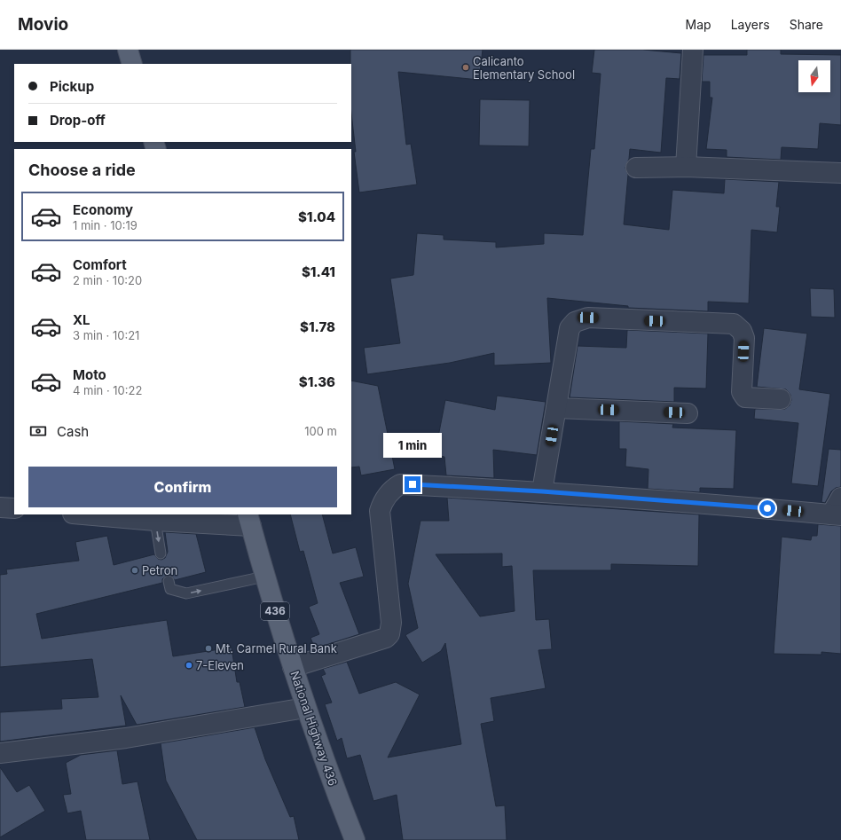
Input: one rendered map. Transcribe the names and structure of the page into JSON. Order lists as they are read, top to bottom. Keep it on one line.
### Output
{"streets":{"main road":["436","National Highway 436"]},"places":["Calicanto Elementary School","Petron","Mt. Carmel Rural Bank","7-Eleven"],"north":"bottom","page":{"header":"Movio","nav":["Map","Layers","Share"],"banner":["Pickup","Drop-off"],"heading":"Choose a ride","list":[{"name":"Economy","note":"1 min · 10:19","value":"$1.04"},{"name":"Comfort","note":"2 min · 10:20","value":"$1.41"},{"name":"XL","note":"3 min · 10:21","value":"$1.78"},{"name":"Moto","note":"4 min · 10:22","value":"$1.36"}],"pay":["Cash","100 m"],"bubble":"1 min","buttons":"Confirm"}}
